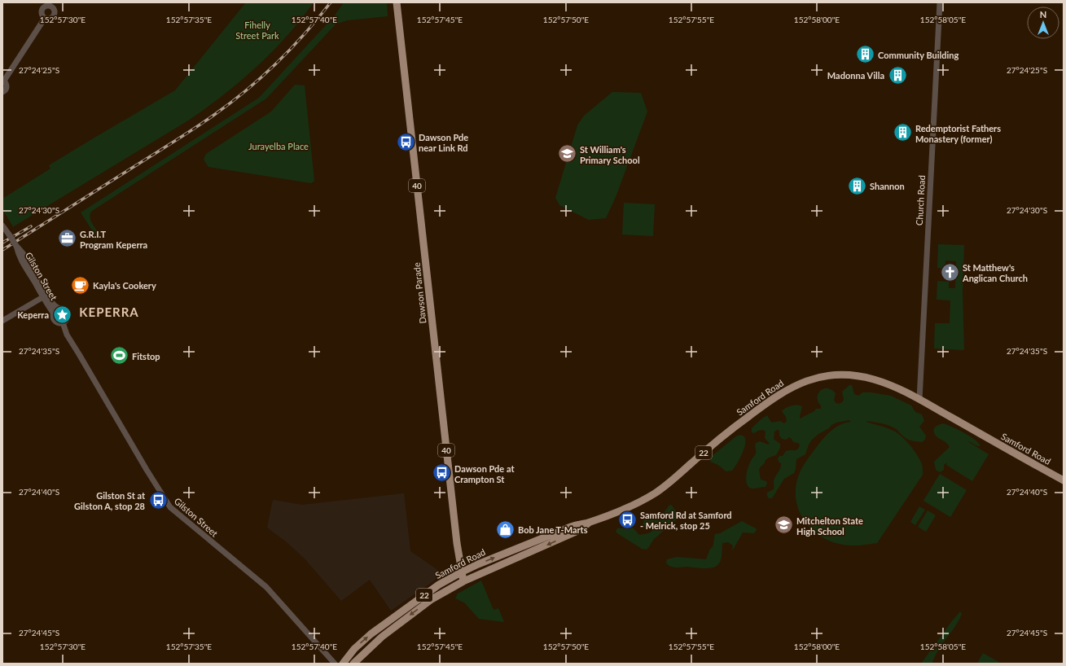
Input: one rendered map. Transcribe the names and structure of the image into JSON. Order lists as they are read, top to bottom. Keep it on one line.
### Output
{"streets":{"main road":["40","Dawson Parade","Samford Road","22"],"street":["Church Road","Gilston Street"]},"crossings":[["Church Road","Samford Road"],["Dawson Parade","Samford Road"]],"districts":["KEPERRA"],"parks":["Fihelly Street Park","Jurayelba Place"],"places":{"building":["Community Building","Madonna Villa","Redemptorist Fathers Monastery (former)","Shannon"],"bus stop":["Dawson Pde near Link Rd","Dawson Pde at Crampton St","Gilston St at Gilston A, stop 28","Samford Rd at Samford - Melrick, stop 25"],"school or university":["St William's Primary School","Mitchelton State High School"],"office":["G.R.I.T Program Keperra"],"church":["St Matthew's Anglican Church"],"cafe":["Kayla's Cookery"],"place":["Keperra"],"sports":["Fitstop"],"shop":["Bob Jane T-Marts"]},"north":"top","coordinates":["152°57'30\"E","152°57'35\"E","152°57'40\"E","152°57'45\"E","152°57'50\"E","152°57'55\"E","152°58'00\"E","152°58'05\"E","27°24'25\"S","27°24'30\"S","27°24'35\"S","27°24'40\"S","27°24'45\"S"]}
